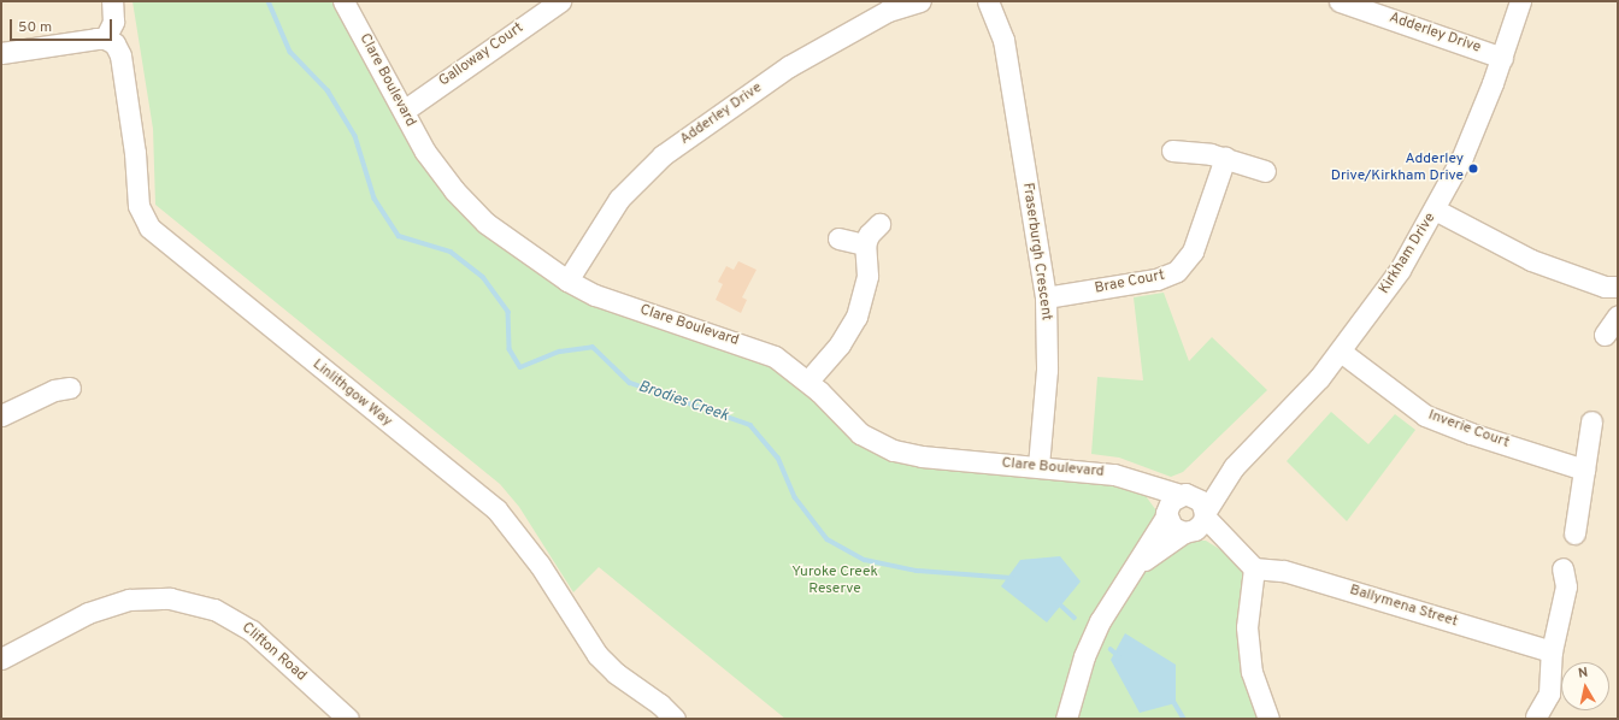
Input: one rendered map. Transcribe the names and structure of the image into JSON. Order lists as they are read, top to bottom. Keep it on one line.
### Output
{"streets":{"street":["Adderley Drive","Galloway Court","Clare Boulevard","Fraserburgh Crescent","Kirkham Drive","Brae Court","Linlithgow Way","Inverie Court","Ballymena Street","Clifton Road"]},"crossings":[["Adderley Drive","Clare Boulevard"],["Adderley Drive","Kirkham Drive"],["Galloway Court","Clare Boulevard"],["Clare Boulevard","Fraserburgh Crescent"],["Clare Boulevard","Kirkham Drive"],["Fraserburgh Crescent","Brae Court"],["Kirkham Drive","Inverie Court"]],"water":["Brodies Creek"],"parks":["Yuroke Creek Reserve"],"places":["Adderley Drive/Kirkham Drive"],"scale_bar":"50 m","north":"top"}
